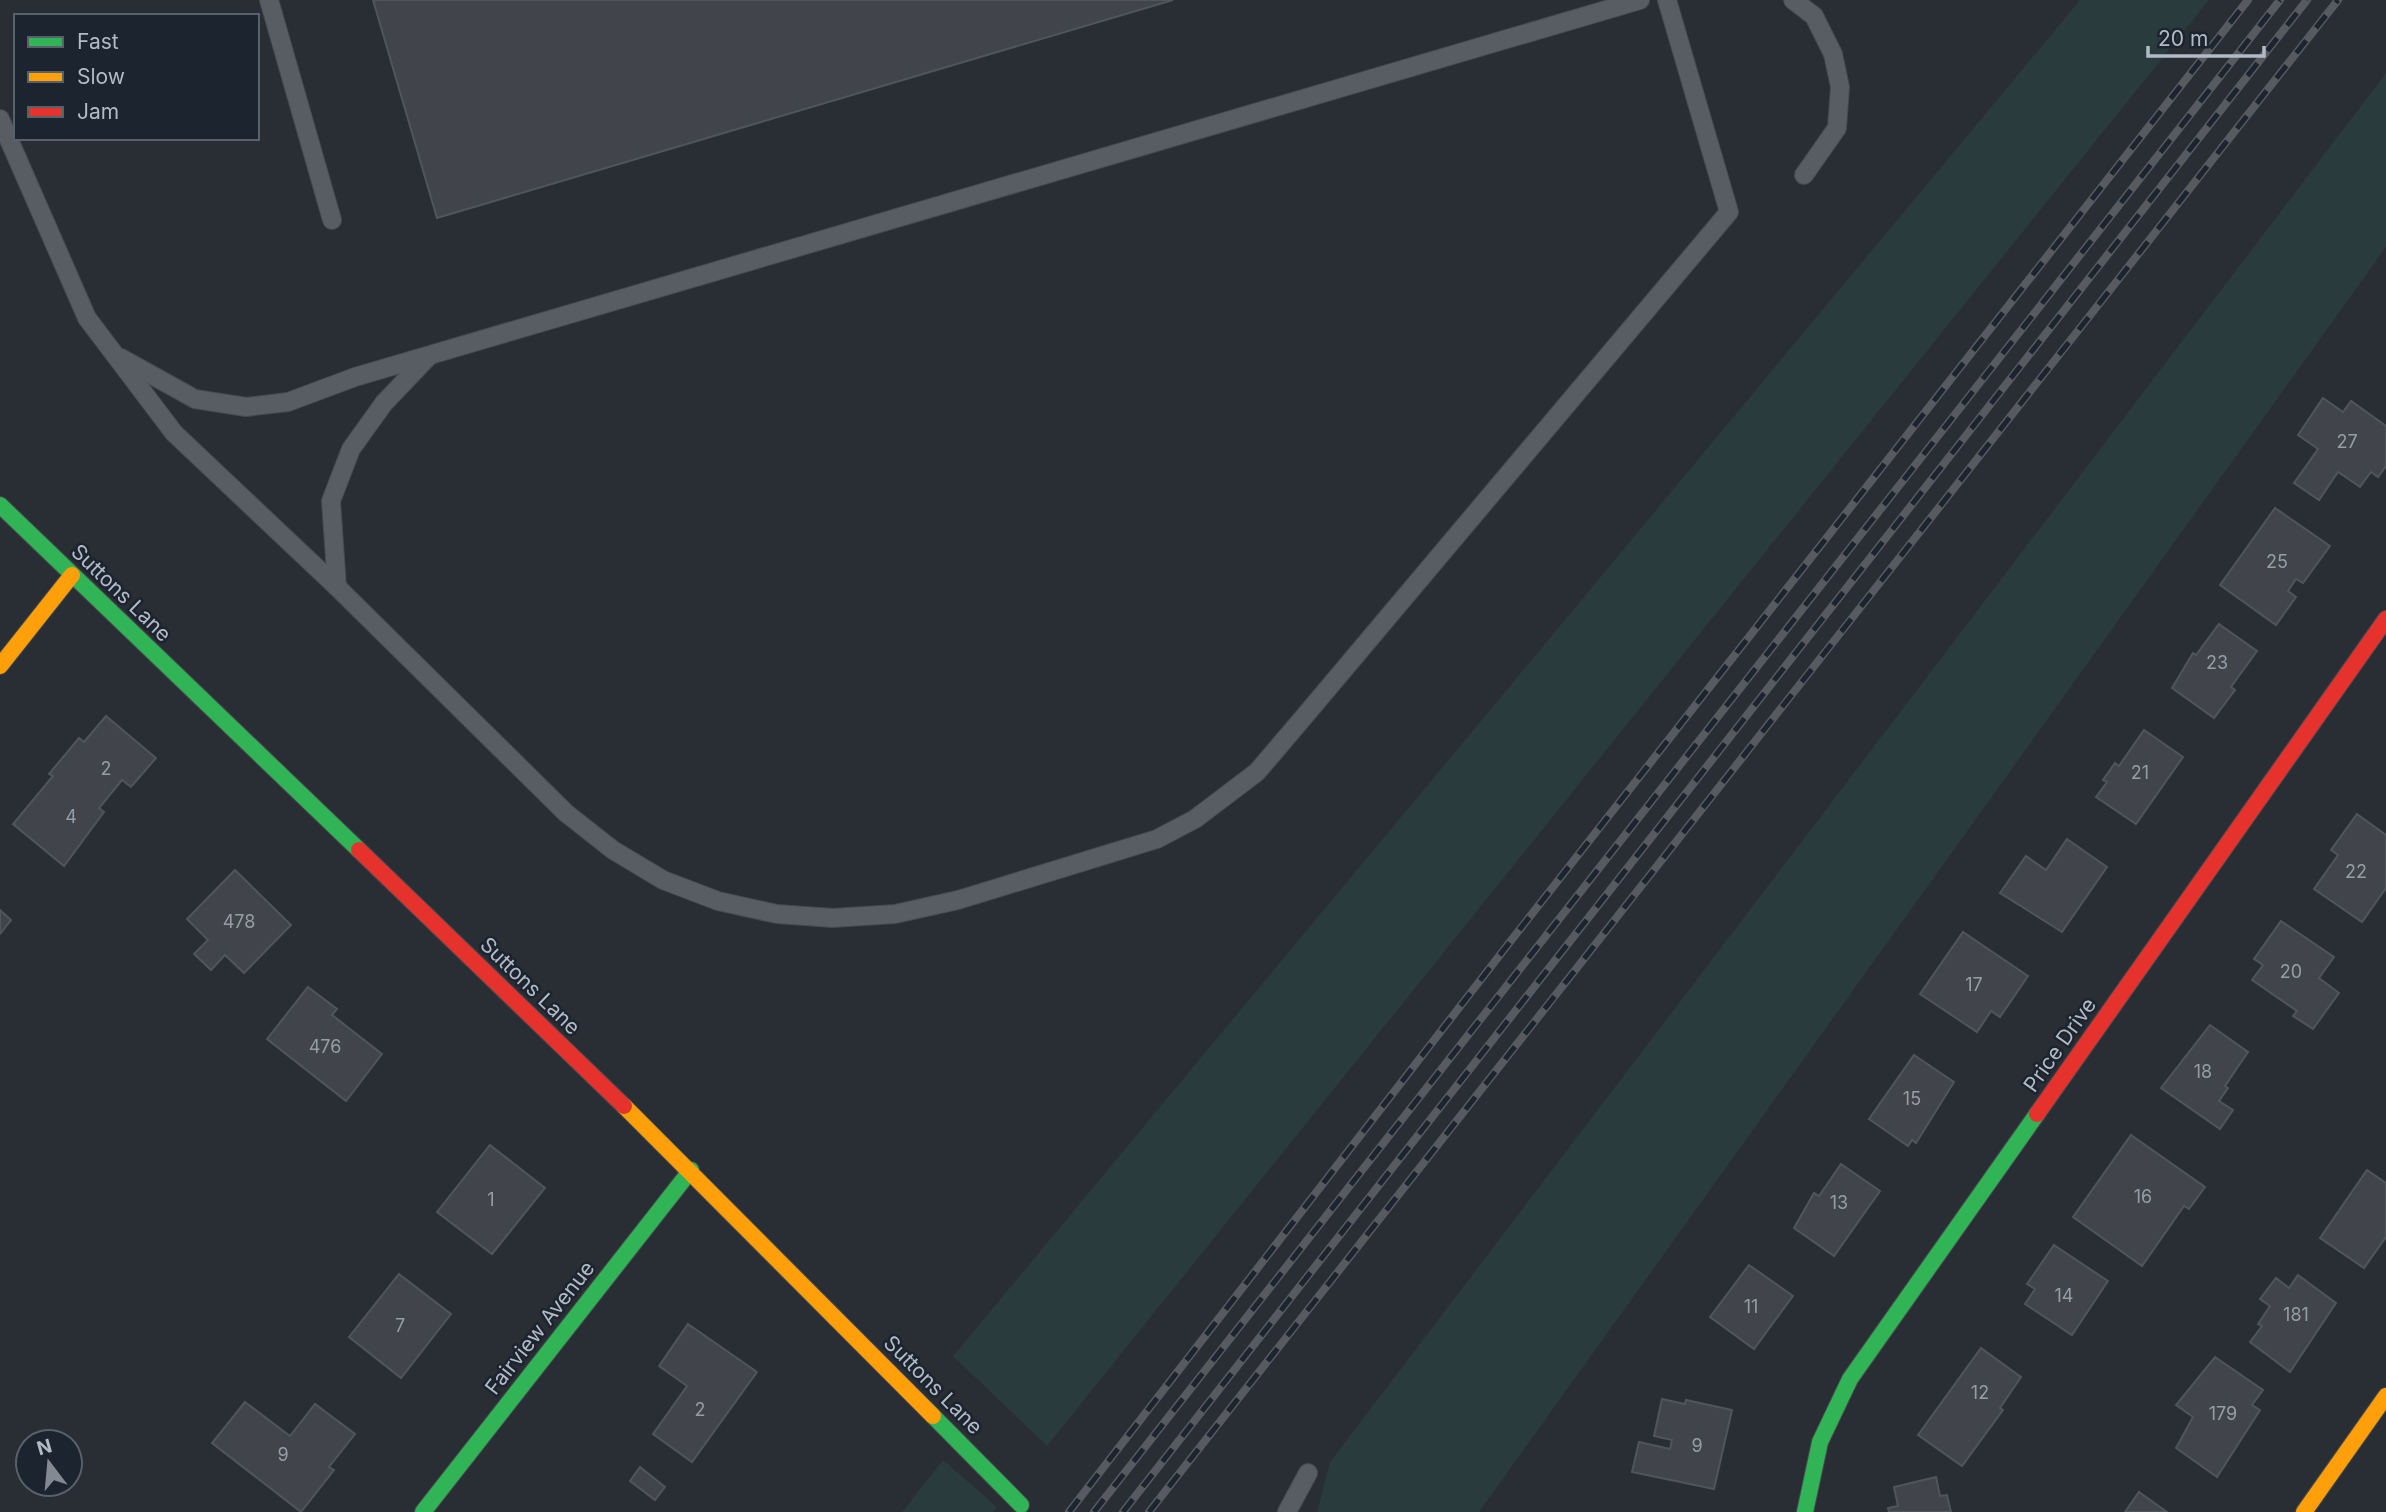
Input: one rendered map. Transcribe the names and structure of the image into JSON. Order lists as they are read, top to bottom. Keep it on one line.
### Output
{"streets":{"street":["Suttons Lane","Price Drive","Fairview Avenue"]},"crossings":[["Suttons Lane","Fairview Avenue"]],"house_numbers":["27","25","23","2","21","4","22","478","20","17","476","18","15","16","1","13","14","11","181","7","12","2","179","9","9"],"legend":["Fast","Slow","Jam"],"scale_bar":"20 m","north":"top"}
